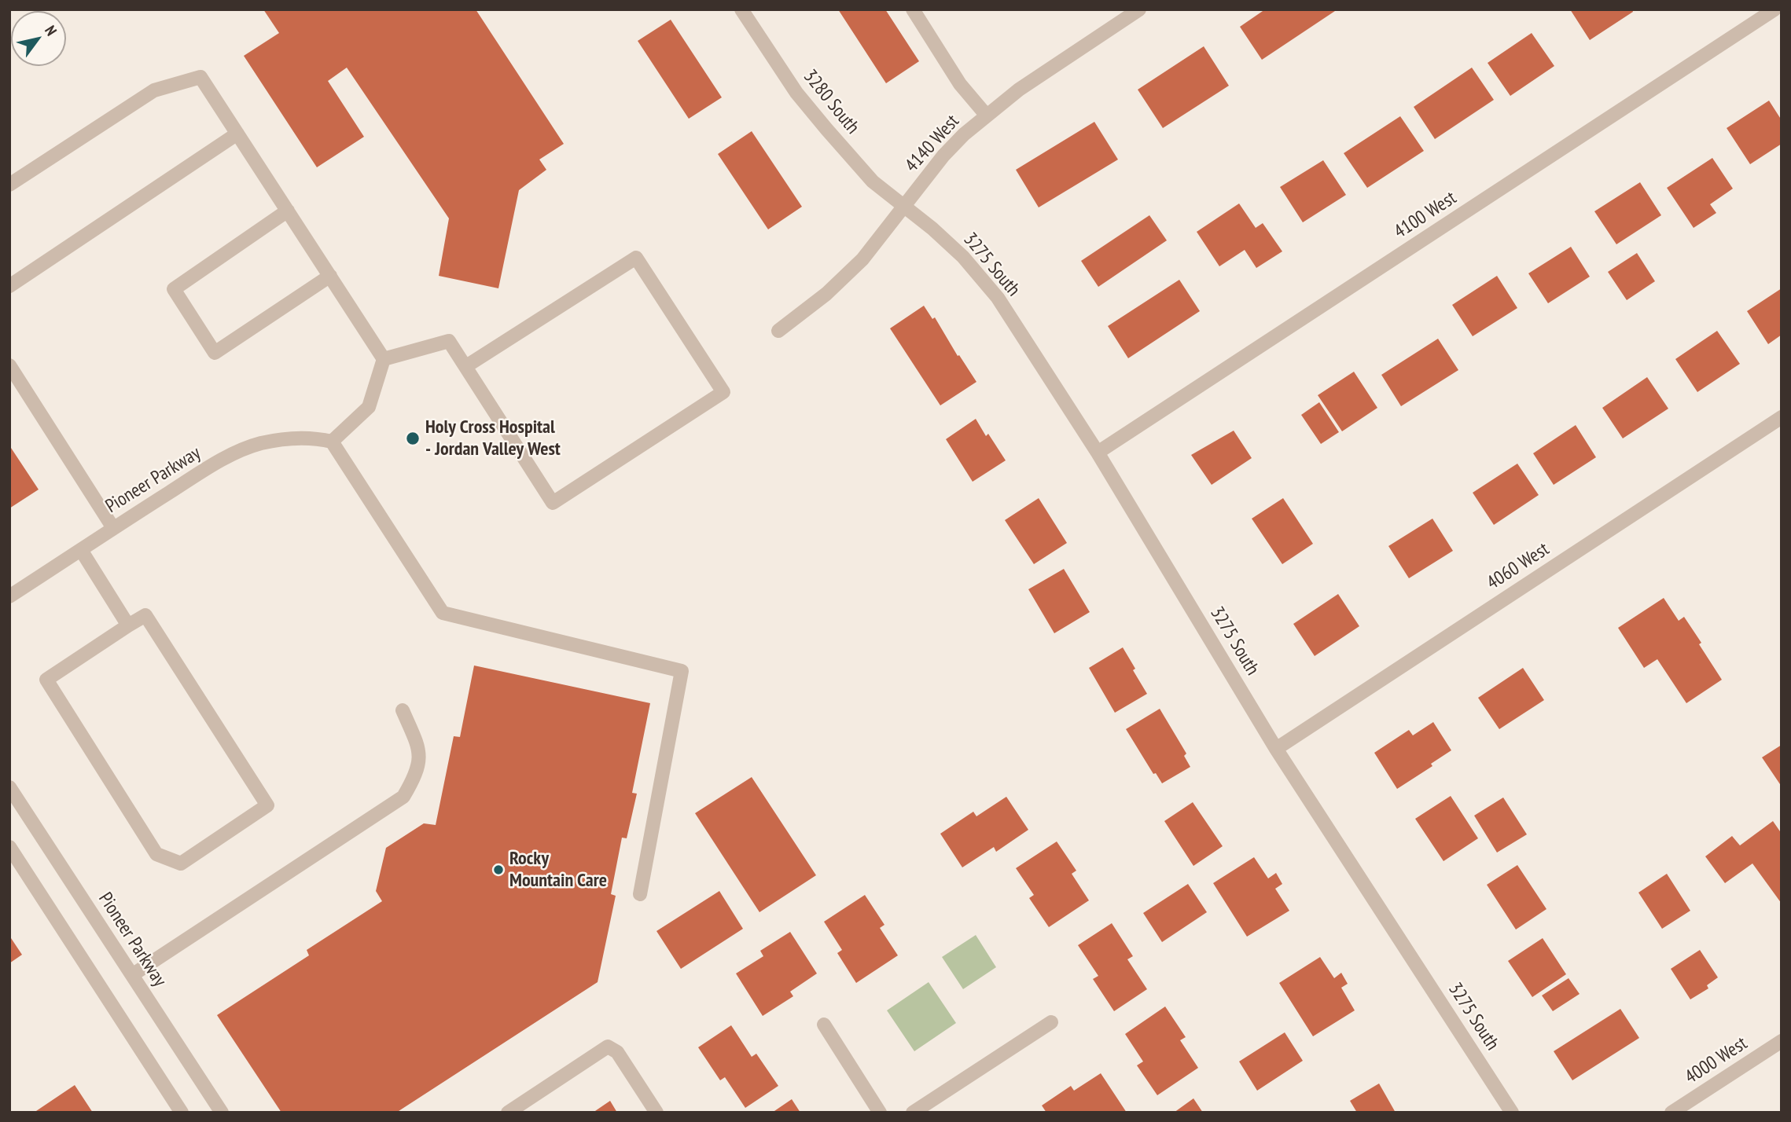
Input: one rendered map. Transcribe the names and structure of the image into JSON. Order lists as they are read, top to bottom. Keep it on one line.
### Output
{"streets":{"street":["3280 South","4140 West","4100 West","3275 South","Pioneer Parkway","4060 West","4000 West"]},"crossings":[["3280 South","4140 West"],["3280 South","3275 South"],["4140 West","3275 South"],["4100 West","3275 South"],["3275 South","4060 West"]],"places":["Holy Cross Hospital - Jordan Valley West","Rocky Mountain Care"],"north":"top right"}
